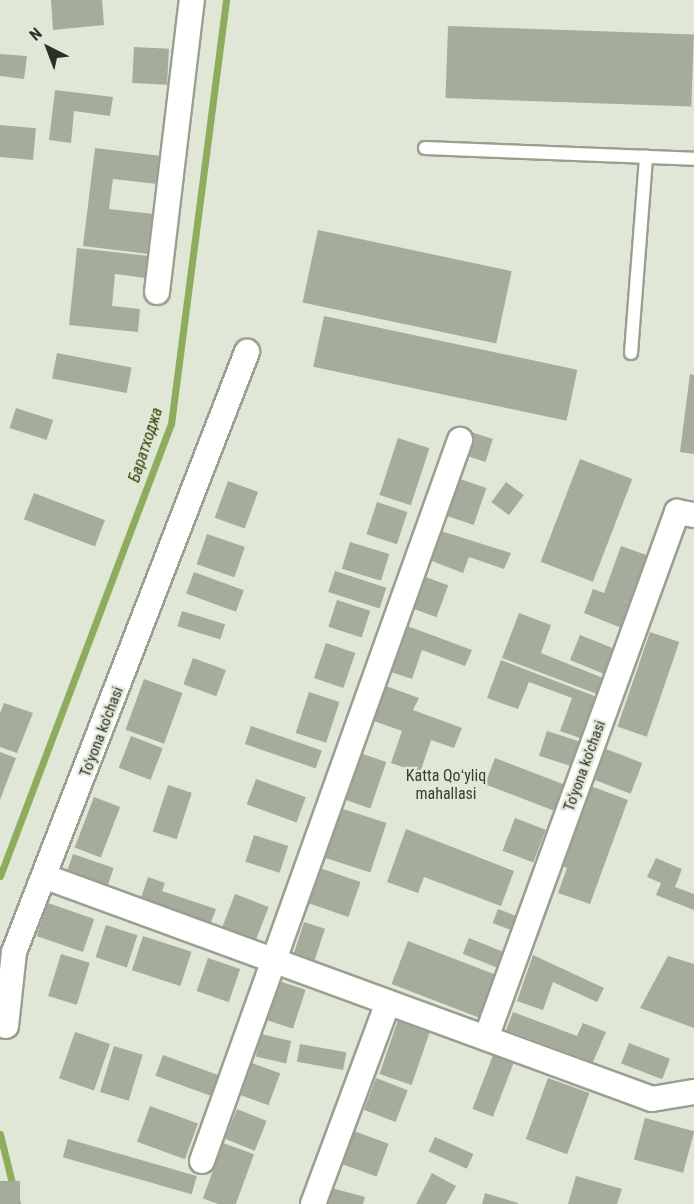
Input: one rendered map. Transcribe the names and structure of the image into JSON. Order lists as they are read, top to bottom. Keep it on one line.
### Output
{"streets":{"street":["To'yona ko'chasi"]},"districts":["Katta Qoʻyliq mahallasi"],"water":["Баратходжа"],"north":"top left"}
